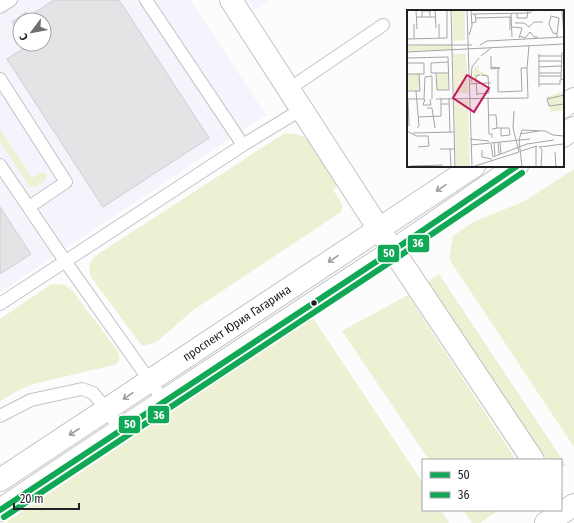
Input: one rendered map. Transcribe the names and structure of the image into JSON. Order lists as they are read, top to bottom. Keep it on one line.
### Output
{"streets":{"main road":["проспект Юрия Гагарина"]},"lines":["transit line 50","transit line 36"],"legend":["50","36"],"scale_bar":"20 m","north":"bottom left"}
